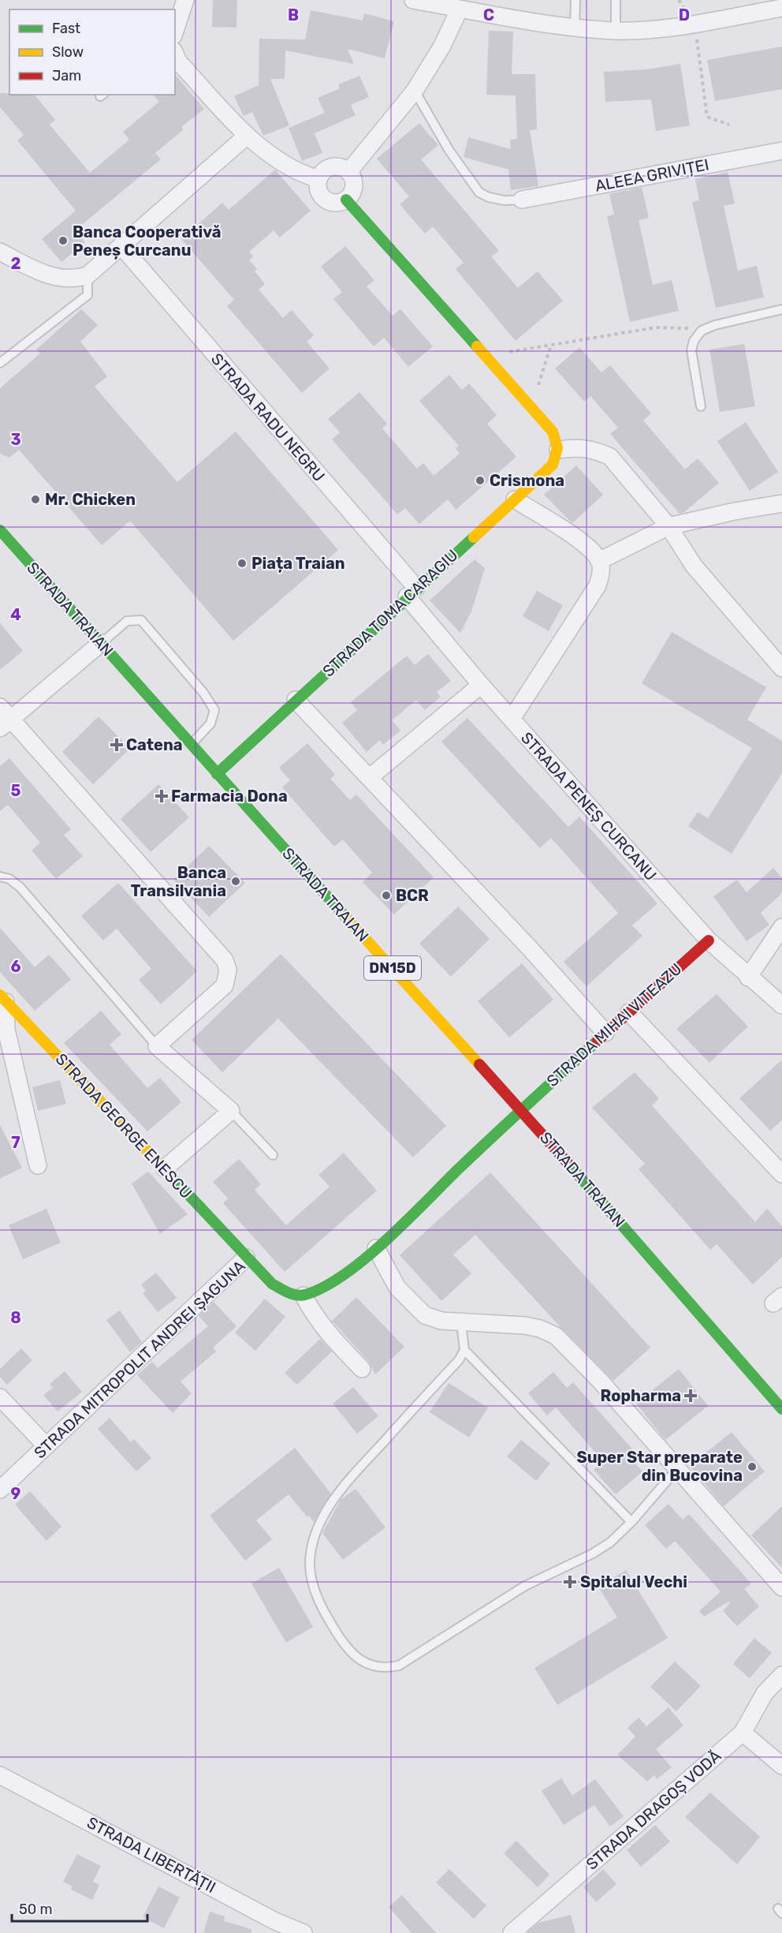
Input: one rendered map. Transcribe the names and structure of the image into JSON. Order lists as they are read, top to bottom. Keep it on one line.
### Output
{"streets":{"street":["ALEEA GRIVIȚEI","STRADA RADU NEGRU","STRADA TRAIAN","STRADA TOMA CARAGIU","STRADA PENEȘ CURCANU","DN15D","STRADA MIHAI VITEAZU","STRADA GEORGE ENESCU","STRADA MITROPOLIT ANDREI ȘAGUNA","STRADA DRAGOȘ VODĂ","STRADA LIBERTĂȚII"]},"crossings":[["STRADA RADU NEGRU","STRADA TOMA CARAGIU"],["STRADA RADU NEGRU","STRADA PENEȘ CURCANU"],["STRADA TRAIAN","STRADA TOMA CARAGIU"],["STRADA TRAIAN","STRADA MIHAI VITEAZU"],["STRADA TOMA CARAGIU","STRADA PENEȘ CURCANU"],["STRADA PENEȘ CURCANU","STRADA MIHAI VITEAZU"],["STRADA GEORGE ENESCU","STRADA MITROPOLIT ANDREI ȘAGUNA"]],"places":{"other":["Banca Cooperativă Peneș Curcanu","Crismona","Mr. Chicken","Piața Traian","Banca Transilvania","BCR","Super Star preparate din Bucovina"],"health":["Catena","Farmacia Dona","Ropharma","Spitalul Vechi"]},"legend":["Fast","Slow","Jam"],"scale_bar":"50 m","grid":{"columns":["B","C","D"],"rows":["2","3","4","5","6","7","8","9"]}}
